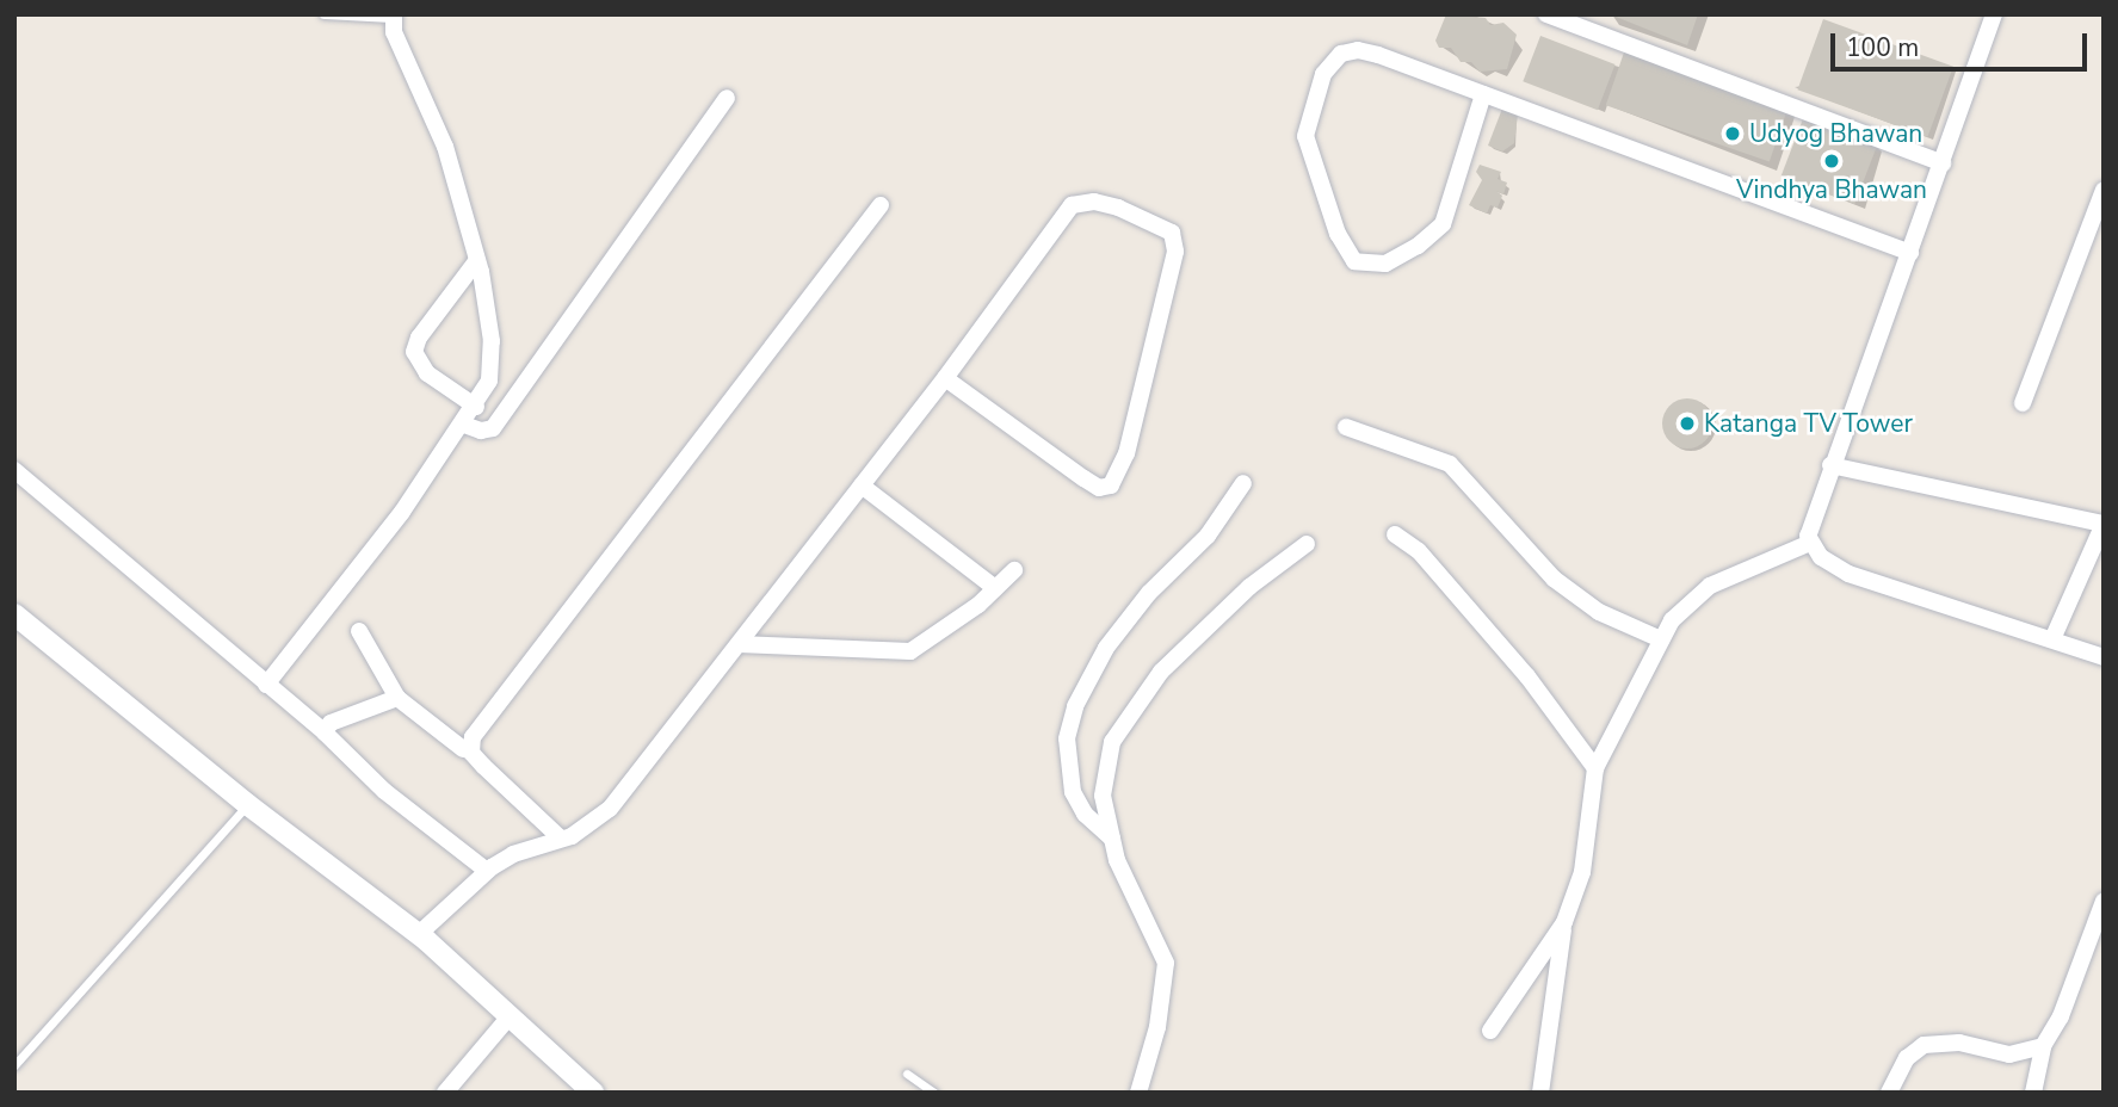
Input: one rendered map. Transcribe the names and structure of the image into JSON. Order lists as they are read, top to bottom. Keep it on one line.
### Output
{"places":["Udyog Bhawan","Vindhya Bhawan","Katanga TV Tower"],"scale_bar":"100 m"}
